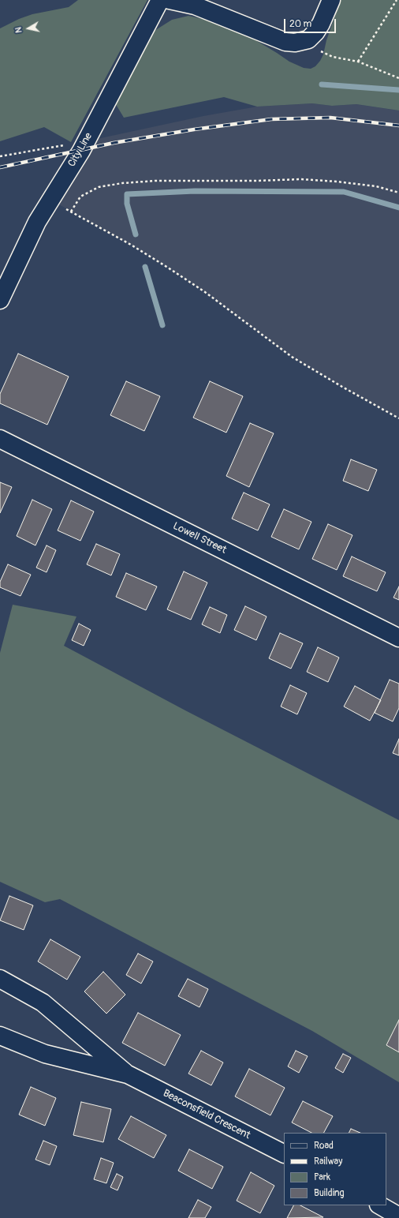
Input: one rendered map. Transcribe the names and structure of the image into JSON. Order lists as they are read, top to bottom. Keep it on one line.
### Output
{"streets":{"street":["City Line","Lowell Street","Beaconsfield Crescent"]},"legend":["Road","Railway","Park","Building"],"scale_bar":"20 m","north":"left"}
